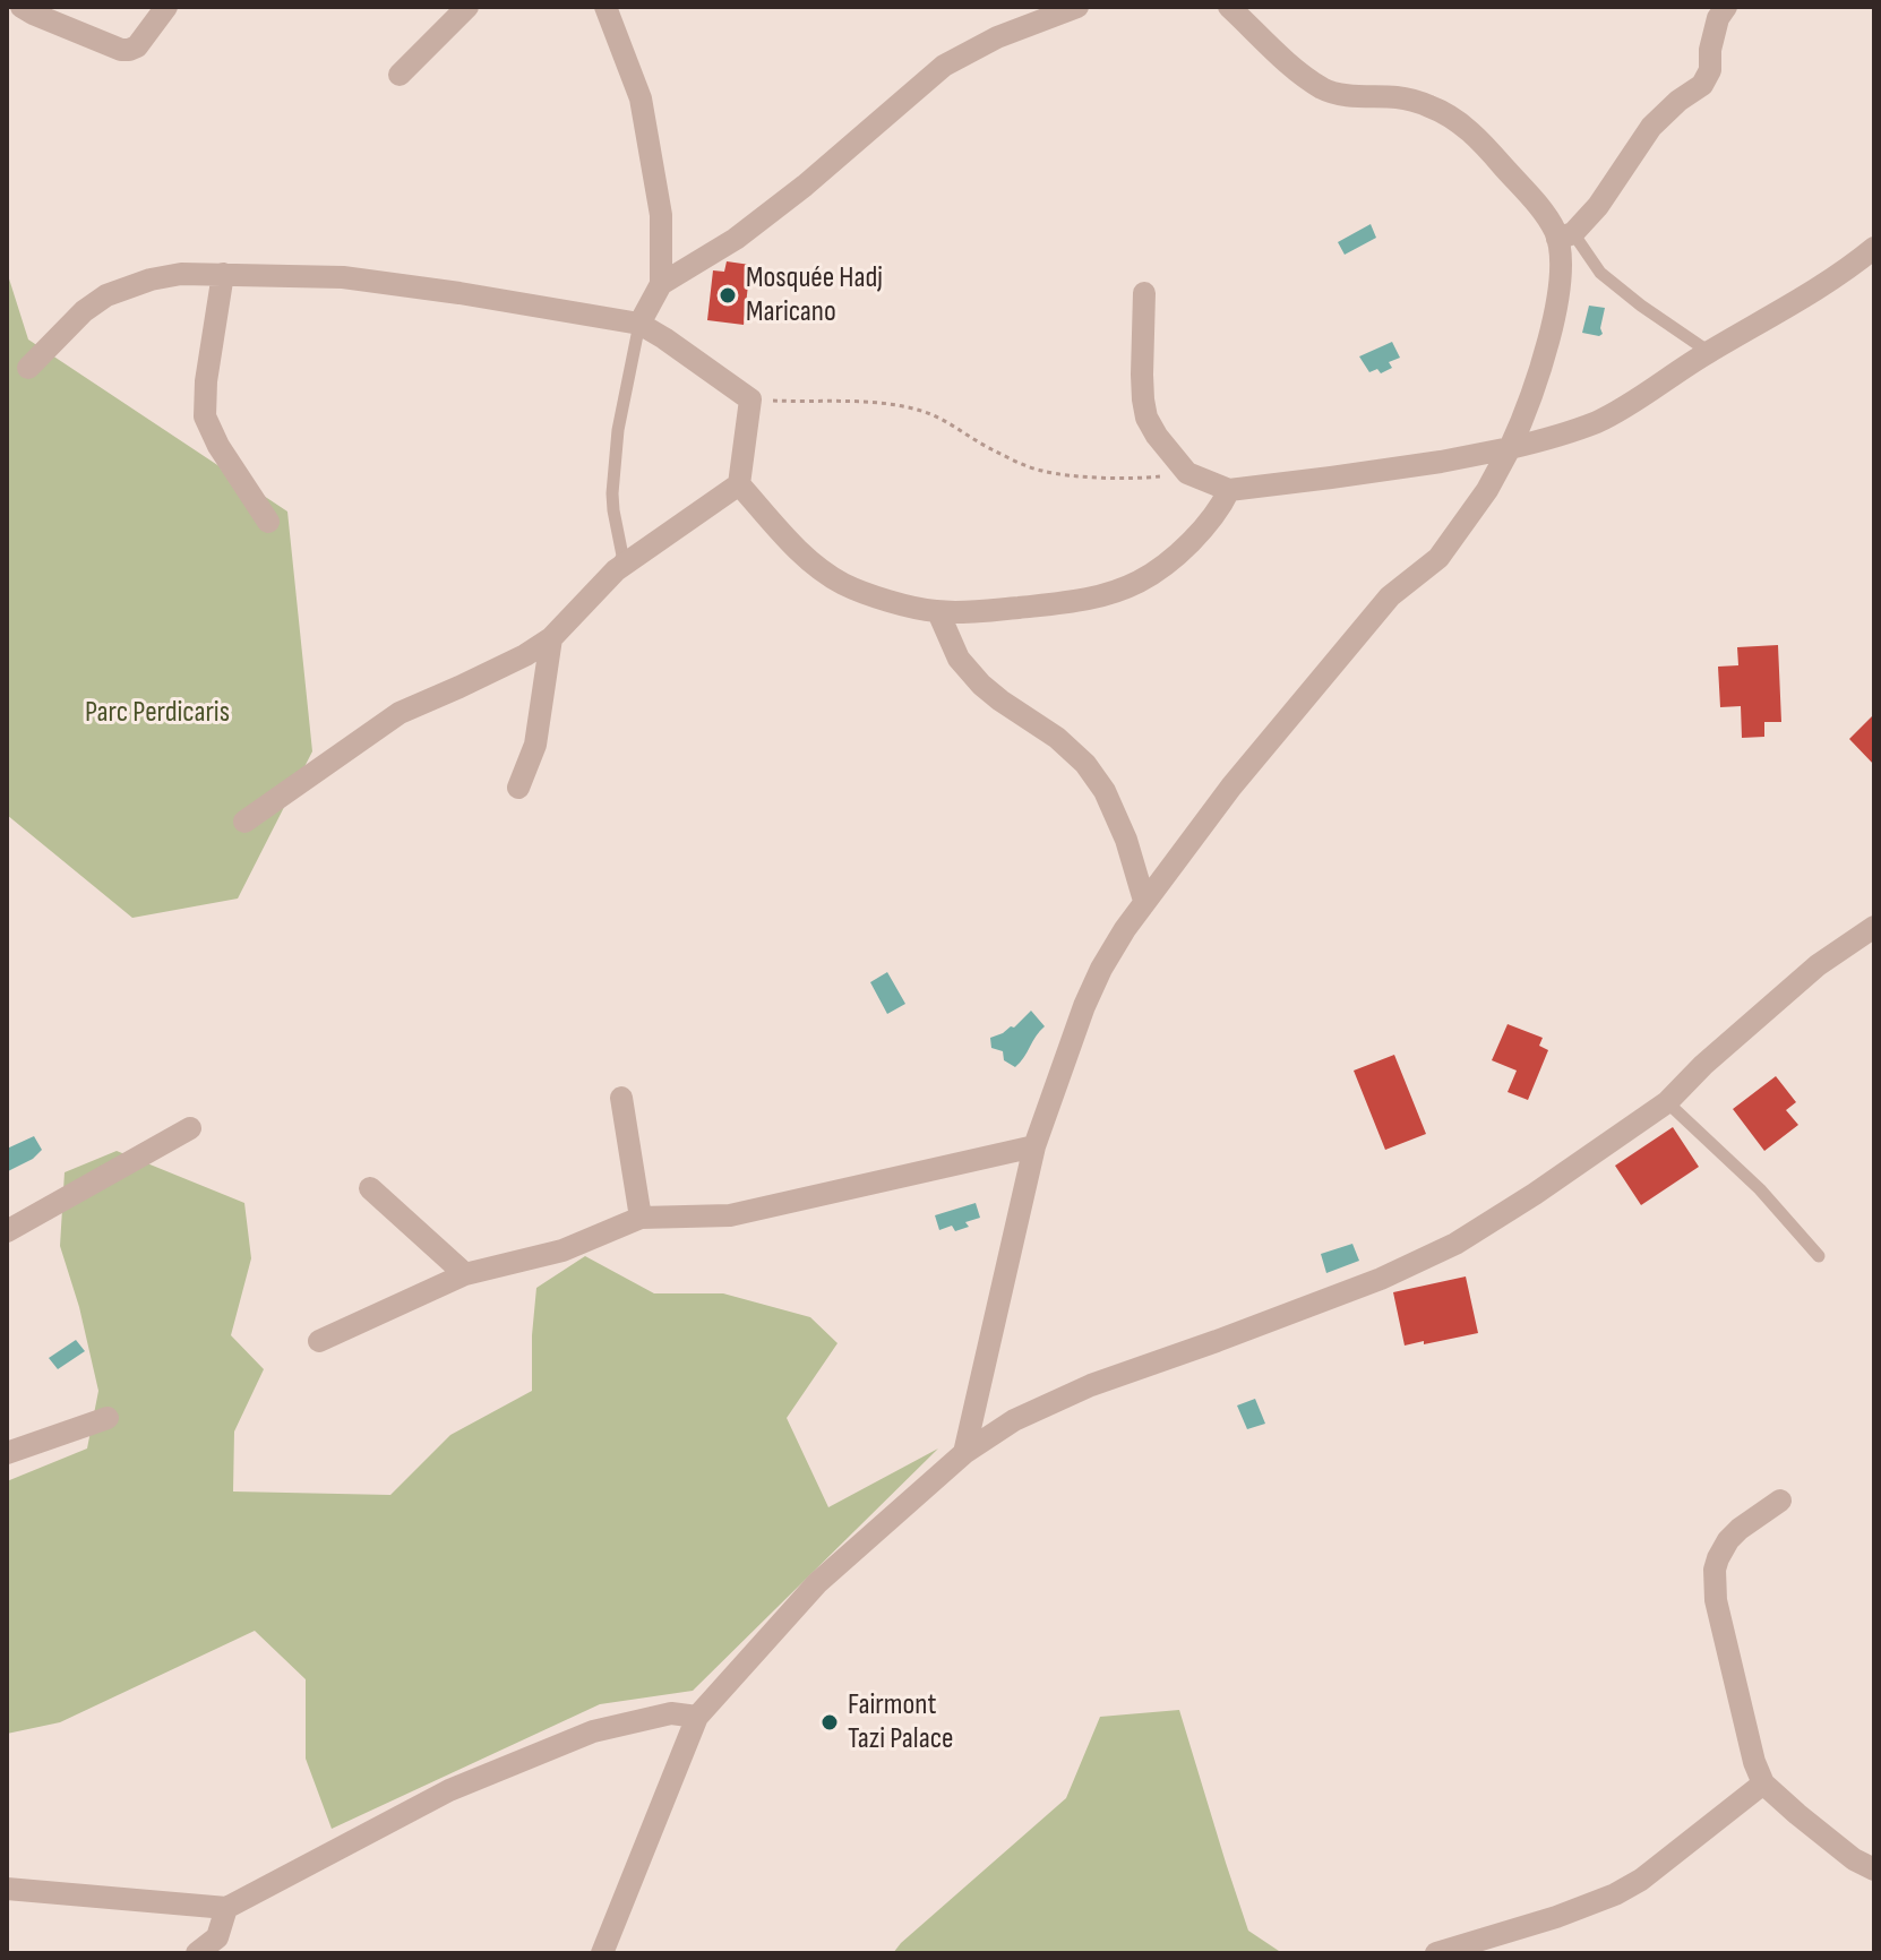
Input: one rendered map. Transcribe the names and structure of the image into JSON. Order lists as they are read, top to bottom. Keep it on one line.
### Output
{"parks":["Parc Perdicaris"],"places":["Mosquée Hadj Maricano","Fairmont Tazi Palace"]}
